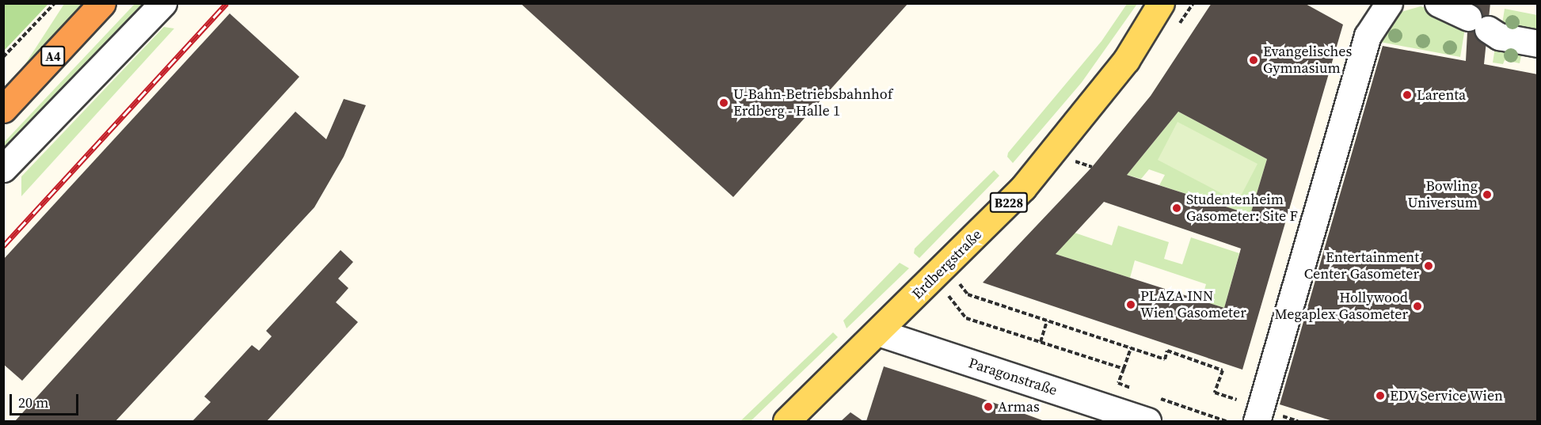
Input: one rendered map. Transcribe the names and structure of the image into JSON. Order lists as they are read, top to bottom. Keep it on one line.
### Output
{"streets":{"highway":["A4"],"main road":["B228","Erdbergstraße"],"street":["Paragonstraße"]},"crossings":[["Erdbergstraße","Paragonstraße"]],"places":["Evangelisches Gymnasium","Larenta","U-Bahn-Betriebsbahnhof Erdberg - Halle 1","Bowling Universum","Studentenheim Gasometer: Site F","Entertainment Center Gasometer","PLAZA INN Wien Gasometer","Hollywood Megaplex Gasometer","EDV Service Wien","Armas"],"scale_bar":"20 m"}
